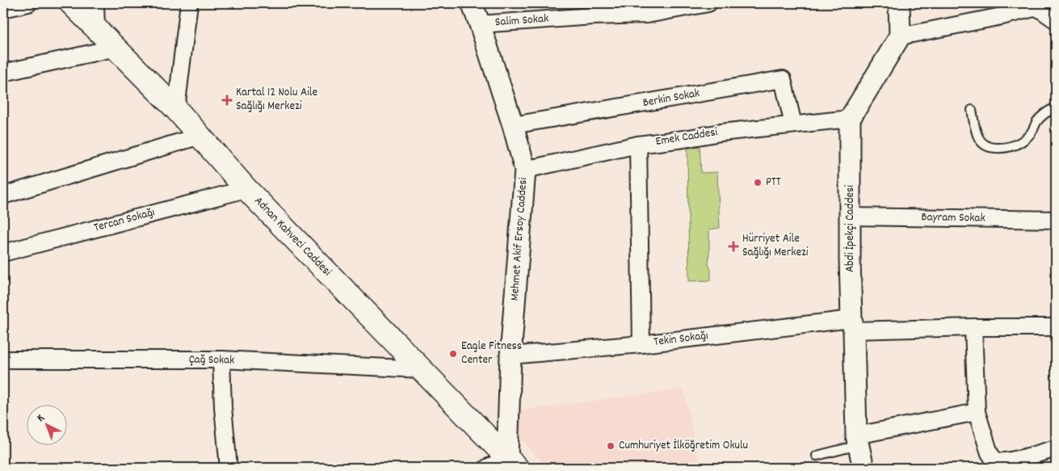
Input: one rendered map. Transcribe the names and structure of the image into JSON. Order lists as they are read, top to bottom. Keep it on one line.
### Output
{"streets":{"main road":["Adnan Kahveci Caddesi"],"street":["Salim Sokak","Berkin Sokak","Emek Caddesi","Bayram Sokak","Tercan Sokağı","Abdi İpekçi Caddesi","Mehmet Akif Ersoy Caddesi","Tekin Sokağı","Çağ Sokak"]},"crossings":[["Salim Sokak","Mehmet Akif Ersoy Caddesi"],["Berkin Sokak","Emek Caddesi"],["Berkin Sokak","Mehmet Akif Ersoy Caddesi"],["Emek Caddesi","Abdi İpekçi Caddesi"],["Emek Caddesi","Mehmet Akif Ersoy Caddesi"],["Bayram Sokak","Abdi İpekçi Caddesi"],["Tercan Sokağı","Adnan Kahveci Caddesi"],["Abdi İpekçi Caddesi","Tekin Sokağı"],["Adnan Kahveci Caddesi","Mehmet Akif Ersoy Caddesi"],["Adnan Kahveci Caddesi","Çağ Sokak"],["Mehmet Akif Ersoy Caddesi","Tekin Sokağı"]],"places":{"health":["Kartal 12 Nolu Aile Sağlığı Merkezi","Hürriyet Aile Sağlığı Merkezi"],"other":["PTT","Eagle Fitness Center","Cumhuriyet İlköğretim Okulu"]},"north":"top left"}
